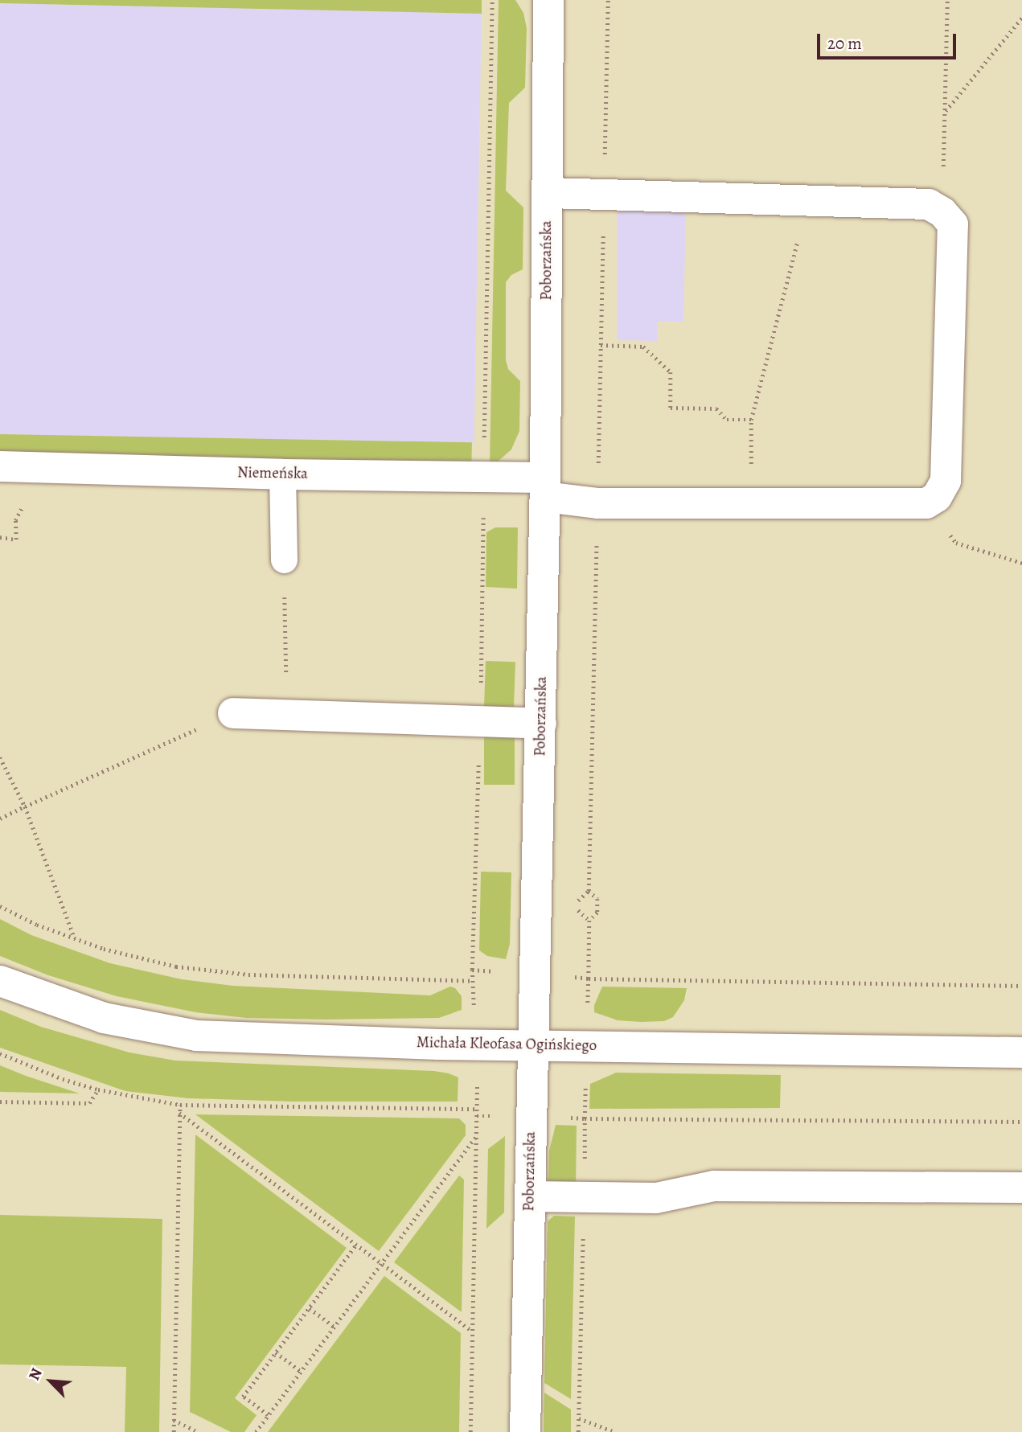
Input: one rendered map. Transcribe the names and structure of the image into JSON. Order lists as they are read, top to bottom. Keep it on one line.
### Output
{"streets":{"street":["Poborzańska","Niemeńska","Michała Kleofasa Ogińskiego"]},"crossings":[["Poborzańska","Niemeńska"],["Poborzańska","Michała Kleofasa Ogińskiego"]],"scale_bar":"20 m","north":"top left"}
